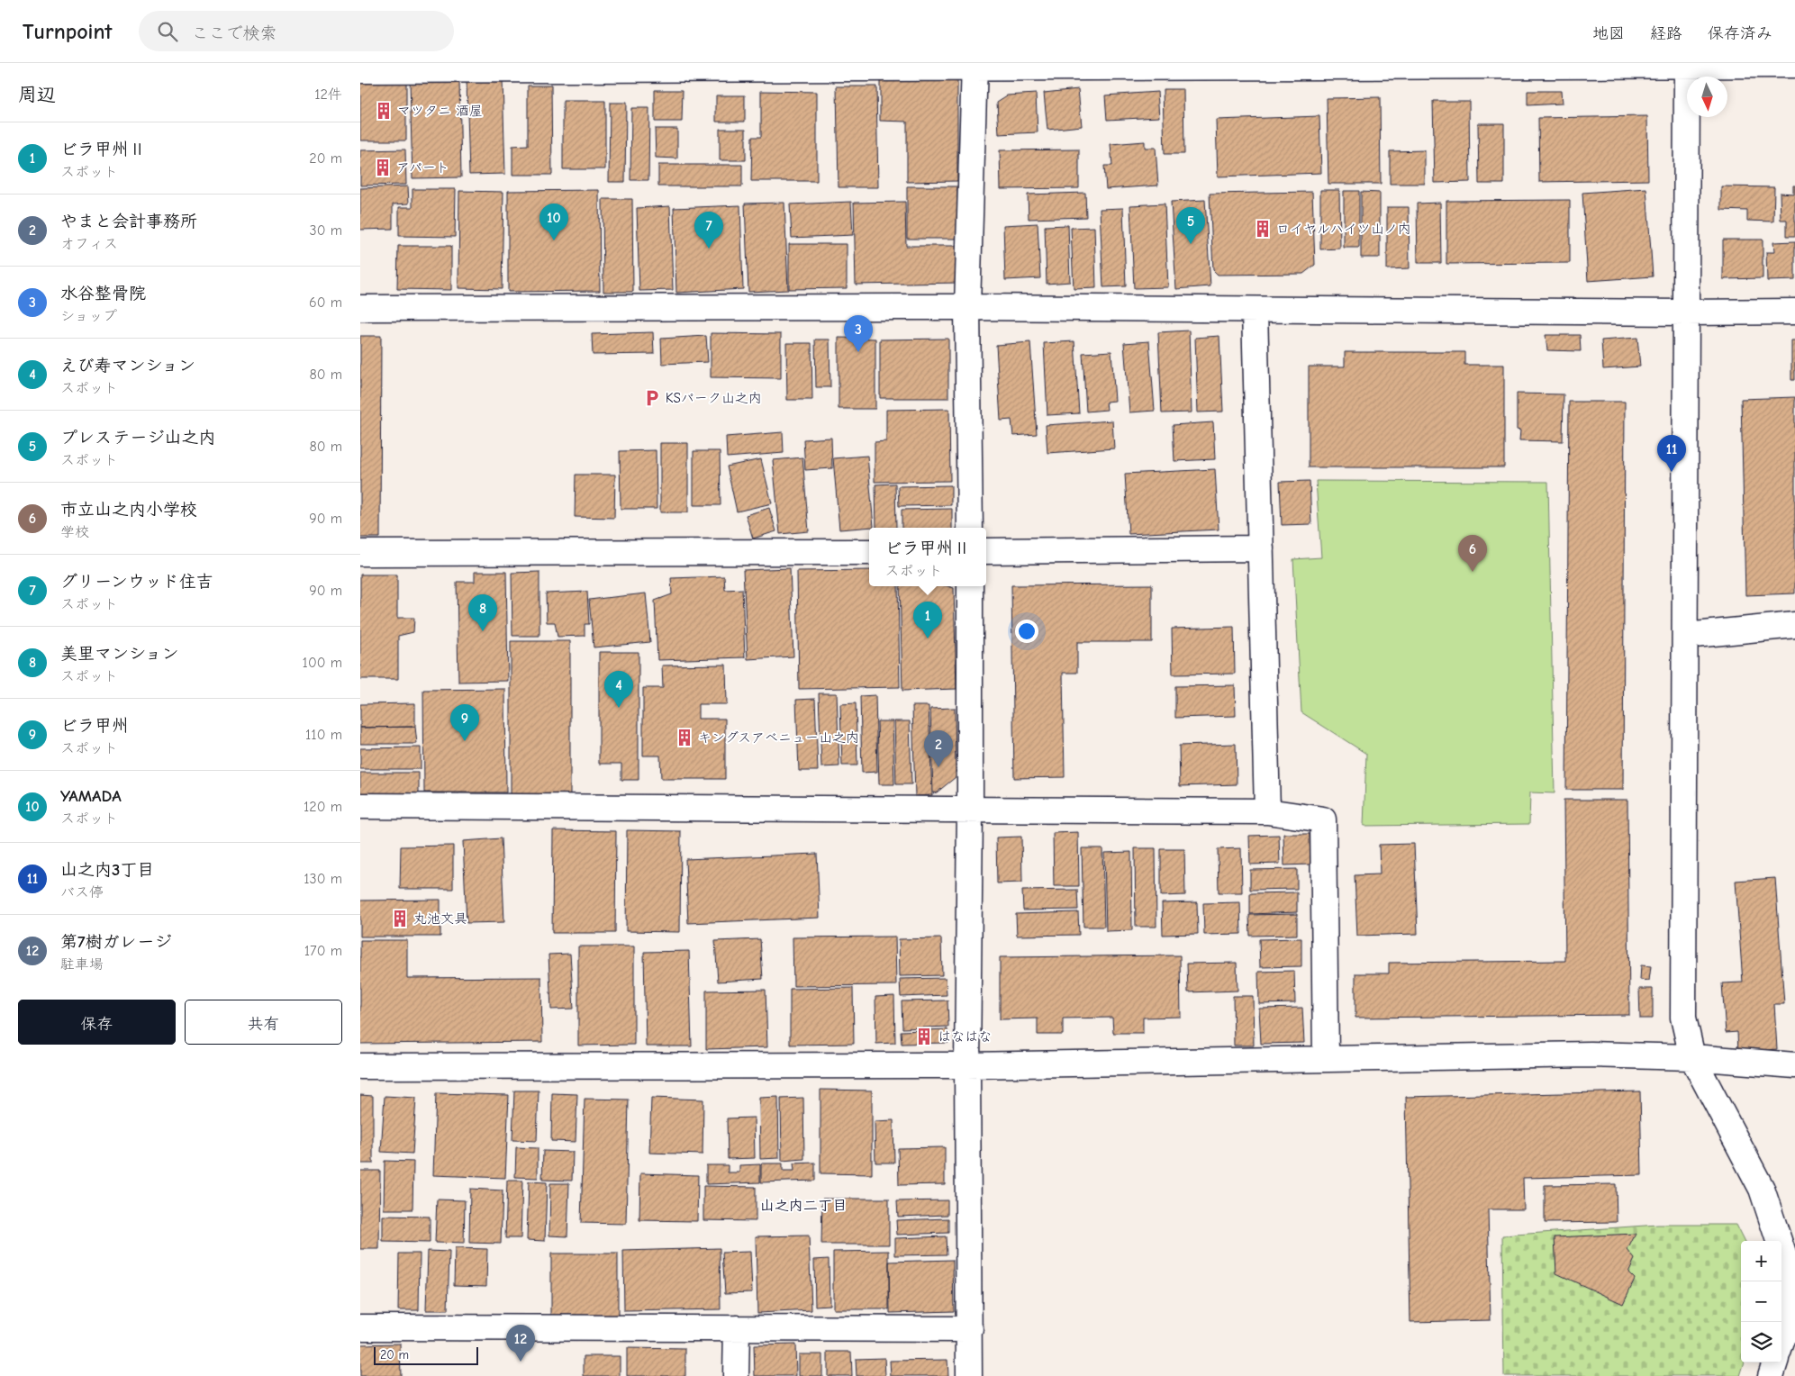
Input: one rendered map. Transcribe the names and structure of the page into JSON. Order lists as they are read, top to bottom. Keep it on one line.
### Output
{"districts":["山之内二丁目"],"places":{"building":["マツタニ 酒屋","アパート","ロイヤルハイツ山ノ内","キングスアベニュー山之内","丸池文具","はなはな"],"parking":["KSパーク山之内"]},"scale_bar":"20 m","north":"bottom","page":{"header":"Turnpoint","search":"ここで検索","nav":["地図","経路","保存済み"],"heading":["周辺","12件"],"list":[{"mark":"1","name":"ビラ甲州Ⅱ","note":"スポット","value":"20 m"},{"mark":"2","name":"やまと会計事務所","note":"オフィス","value":"30 m"},{"mark":"3","name":"水谷整骨院","note":"ショップ","value":"60 m"},{"mark":"4","name":"えび寿マンション","note":"スポット","value":"80 m"},{"mark":"5","name":"プレステージ山之内","note":"スポット","value":"80 m"},{"mark":"6","name":"市立山之内小学校","note":"学校","value":"90 m"},{"mark":"7","name":"グリーンウッド住吉","note":"スポット","value":"90 m"},{"mark":"8","name":"美里マンション","note":"スポット","value":"100 m"},{"mark":"9","name":"ビラ甲州","note":"スポット","value":"110 m"},{"mark":"10","name":"YAMADA","note":"スポット","value":"120 m"},{"mark":"11","name":"山之内3丁目","note":"バス停","value":"130 m"},{"mark":"12","name":"第7樹ガレージ","note":"駐車場","value":"170 m"}],"pins":["10","5","7","3","11","6","8","1","4","9","2","12"],"popup":["ビラ甲州Ⅱ","スポット"],"buttons":["保存","共有"],"map_buttons":["+","−"],"scale":"20 m"}}
